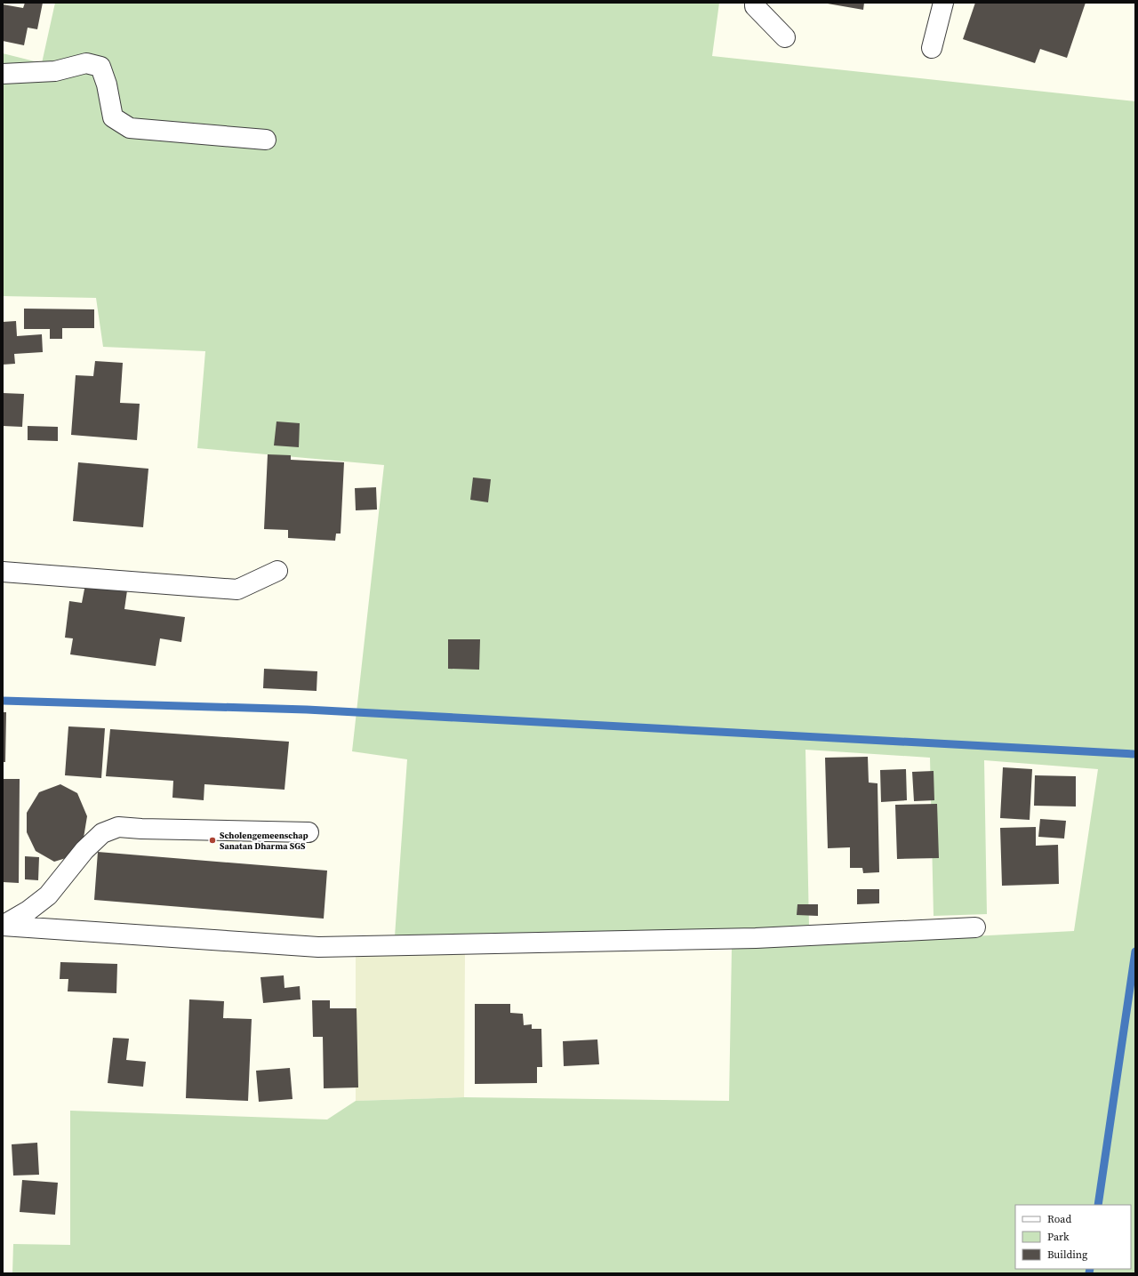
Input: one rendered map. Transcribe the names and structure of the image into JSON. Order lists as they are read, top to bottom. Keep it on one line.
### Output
{"places":["Scholengemeenschap Sanatan Dharma SGS"],"legend":["Road","Park","Building"]}
